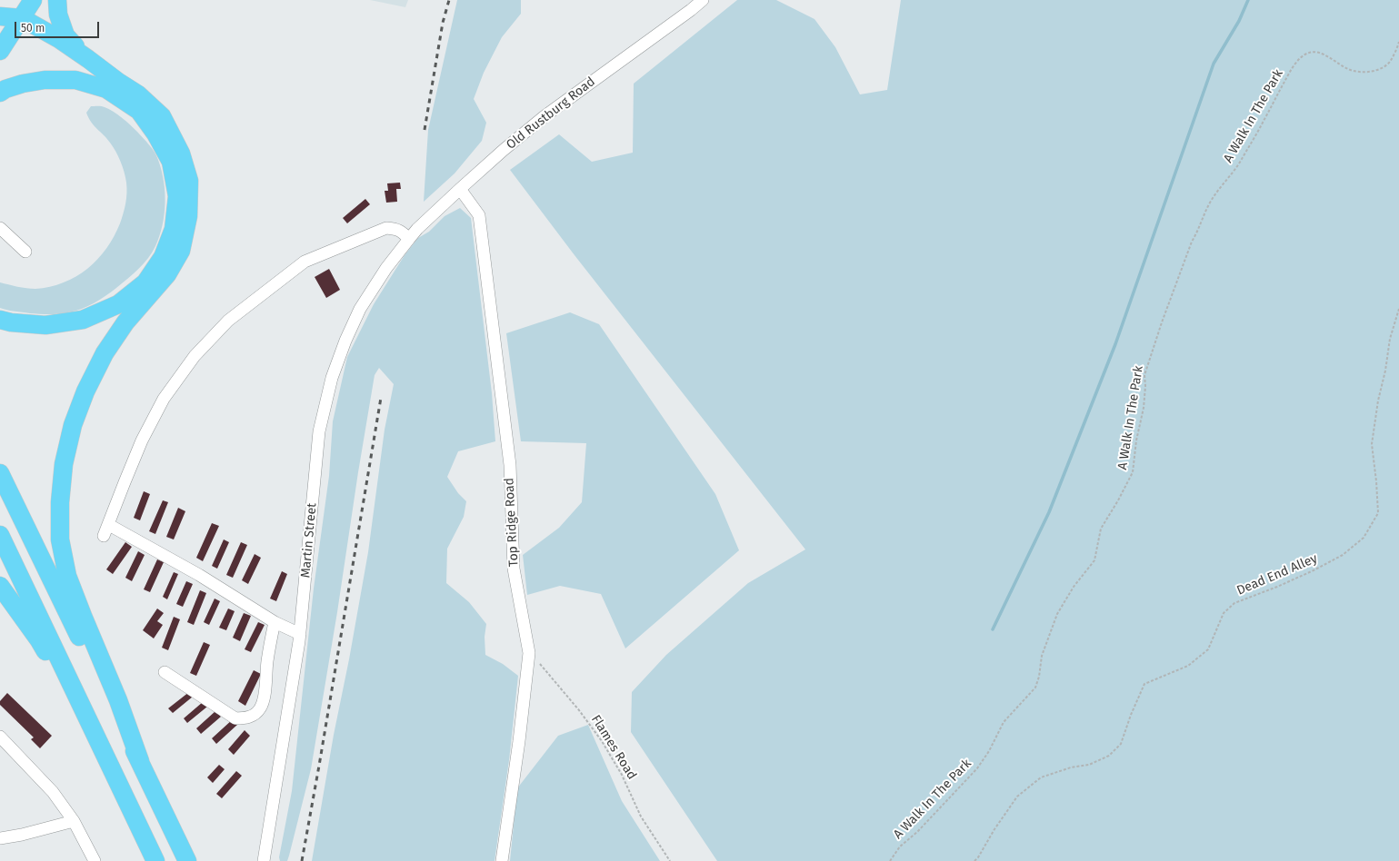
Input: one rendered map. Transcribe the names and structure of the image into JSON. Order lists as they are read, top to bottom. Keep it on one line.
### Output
{"streets":{"street":["Old Rustburg Road","Top Ridge Road","Martin Street"],"path":["A Walk In The Park","Dead End Alley","Flames Road"]},"crossings":[["Old Rustburg Road","Top Ridge Road"],["Old Rustburg Road","Martin Street"],["Top Ridge Road","Flames Road"]],"scale_bar":"50 m"}
